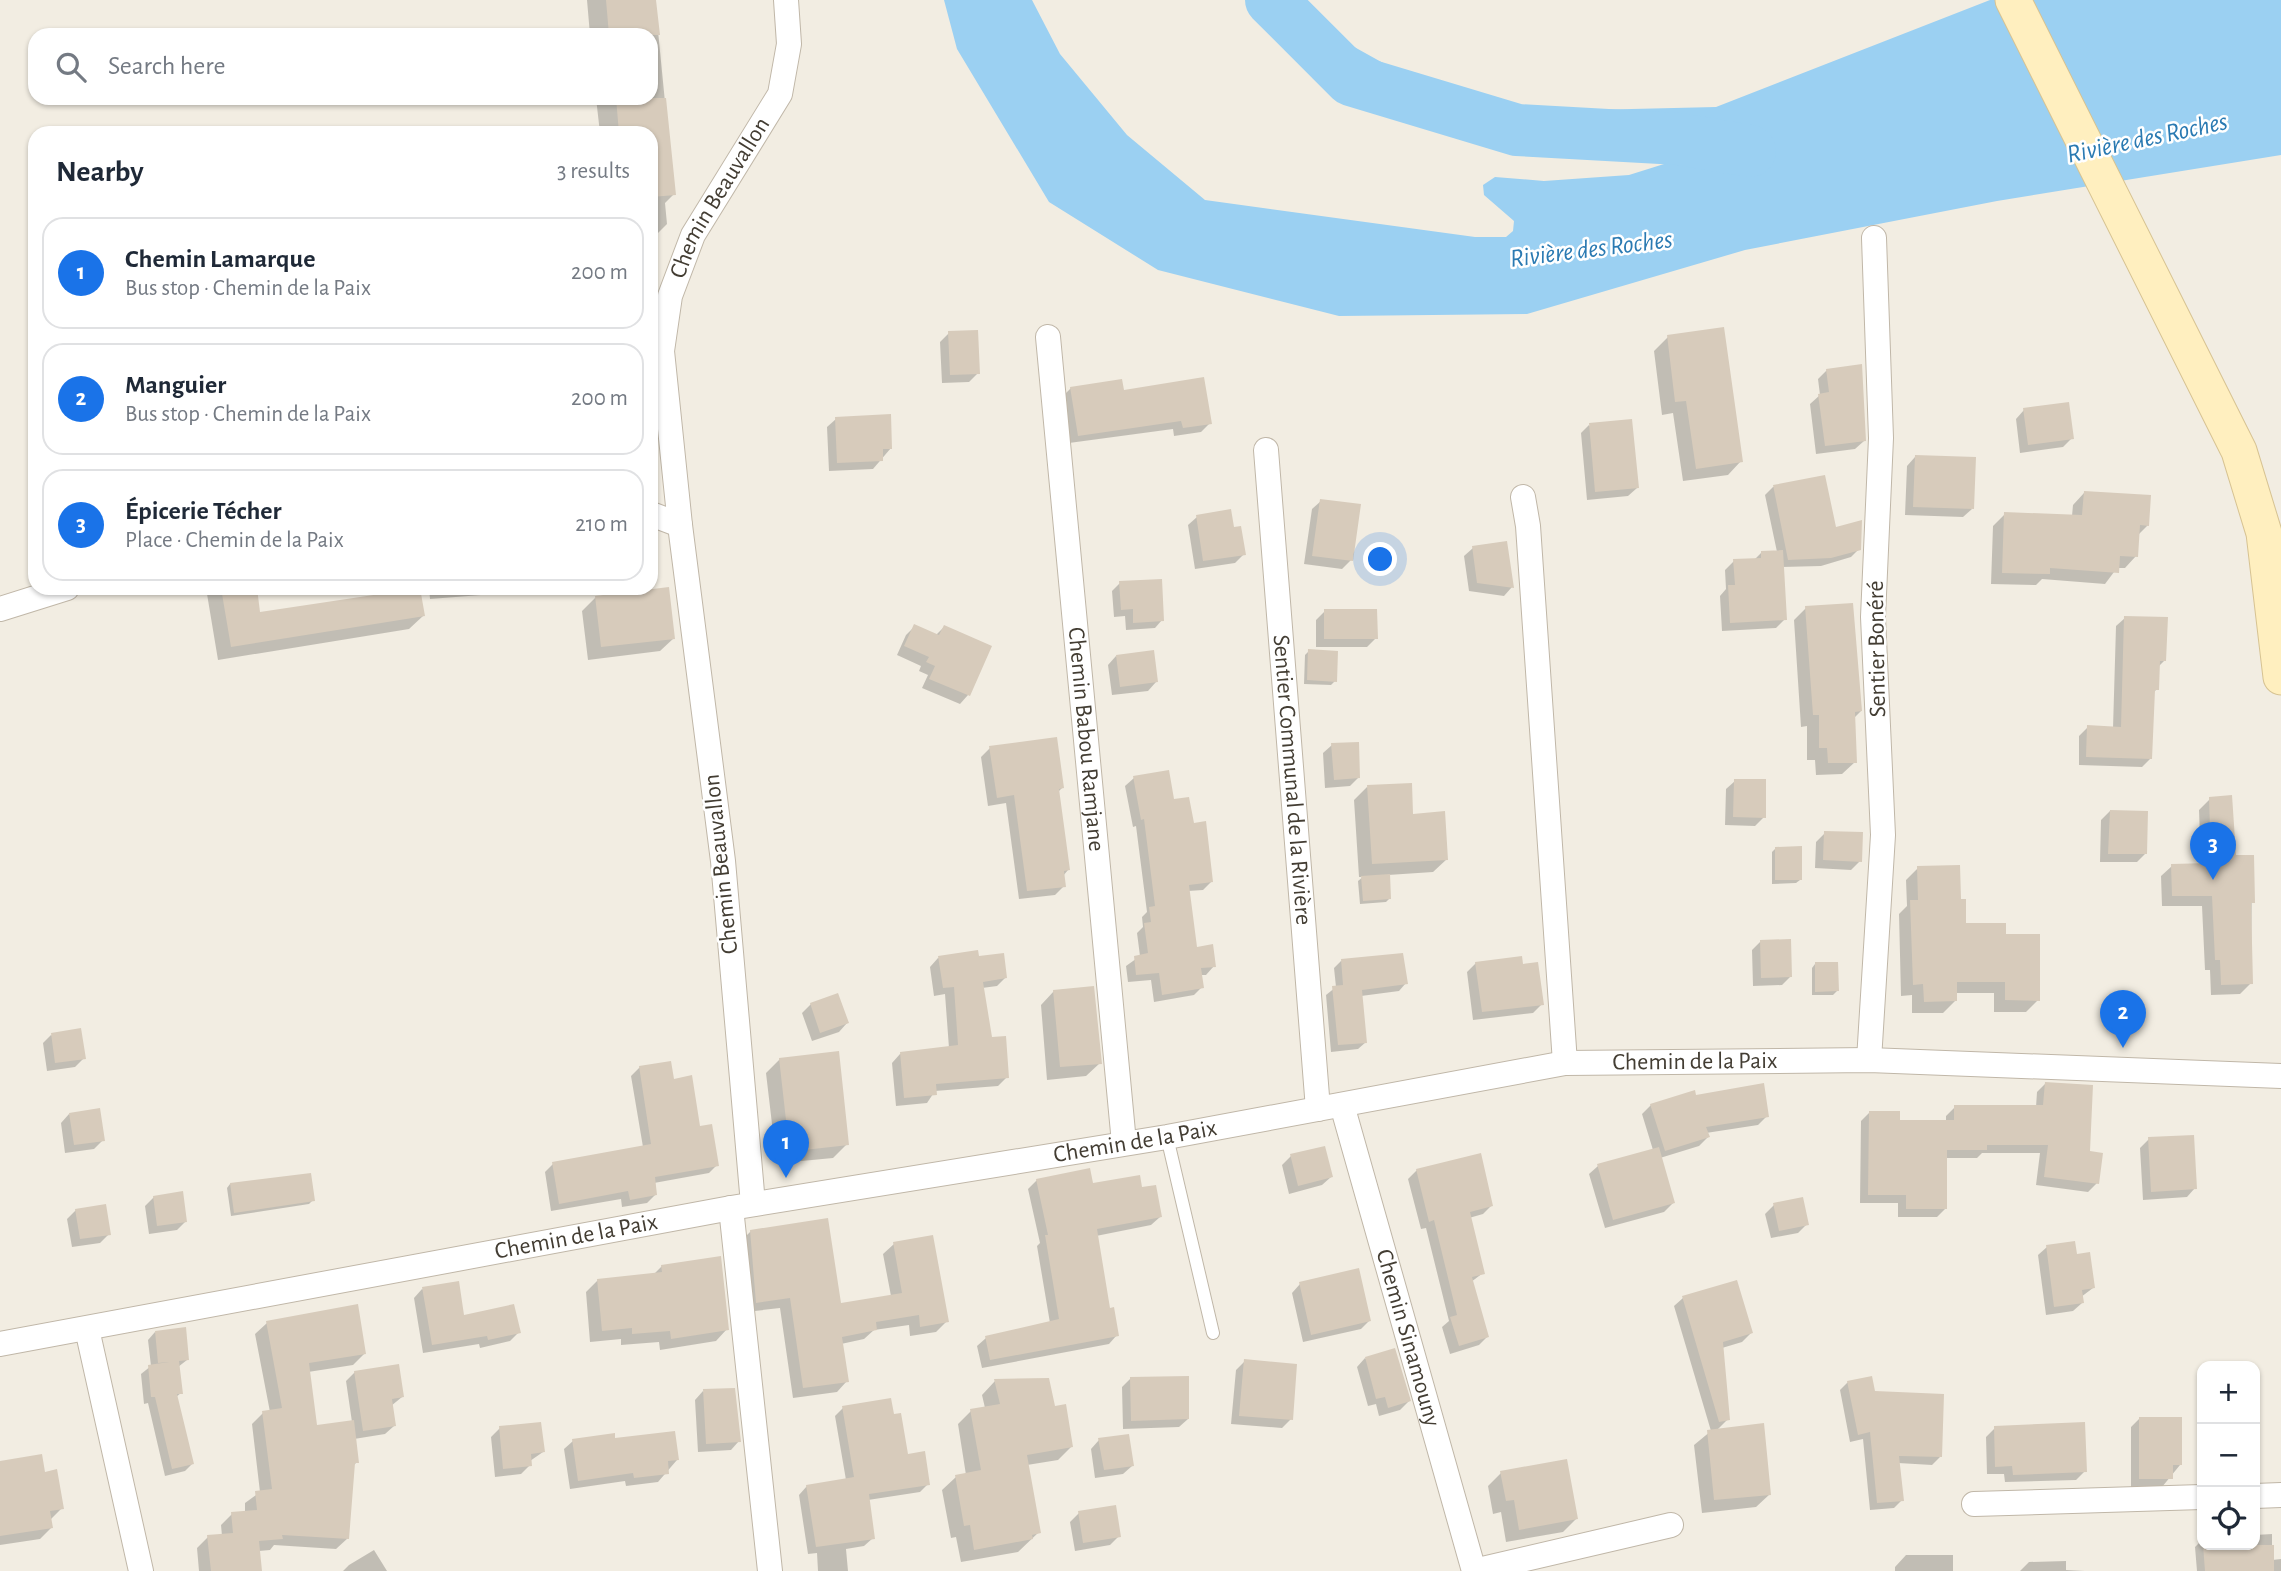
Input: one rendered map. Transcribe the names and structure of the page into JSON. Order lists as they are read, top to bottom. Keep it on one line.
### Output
{"streets":{"street":["Chemin Beauvallon","Sentier Bonéré","Chemin Babou Ramjane","Sentier Communal de la Rivière","Chemin de la Paix","Chemin Sinamouny"]},"crossings":[["Chemin Beauvallon","Chemin de la Paix"],["Sentier Bonéré","Chemin de la Paix"],["Chemin Babou Ramjane","Chemin de la Paix"],["Sentier Communal de la Rivière","Chemin de la Paix"],["Sentier Communal de la Rivière","Chemin Sinamouny"],["Chemin de la Paix","Chemin Sinamouny"]],"water":["Rivière des Roches"],"page":{"search":"Search here","heading":["Nearby","3 results"],"list":[{"mark":"1","name":"Chemin Lamarque","note":"Bus stop · Chemin de la Paix","value":"200 m"},{"mark":"2","name":"Manguier","note":"Bus stop · Chemin de la Paix","value":"200 m"},{"mark":"3","name":"Épicerie Técher","note":"Place · Chemin de la Paix","value":"210 m"}],"pins":["3","2","1"],"map_buttons":["+","−"]}}
